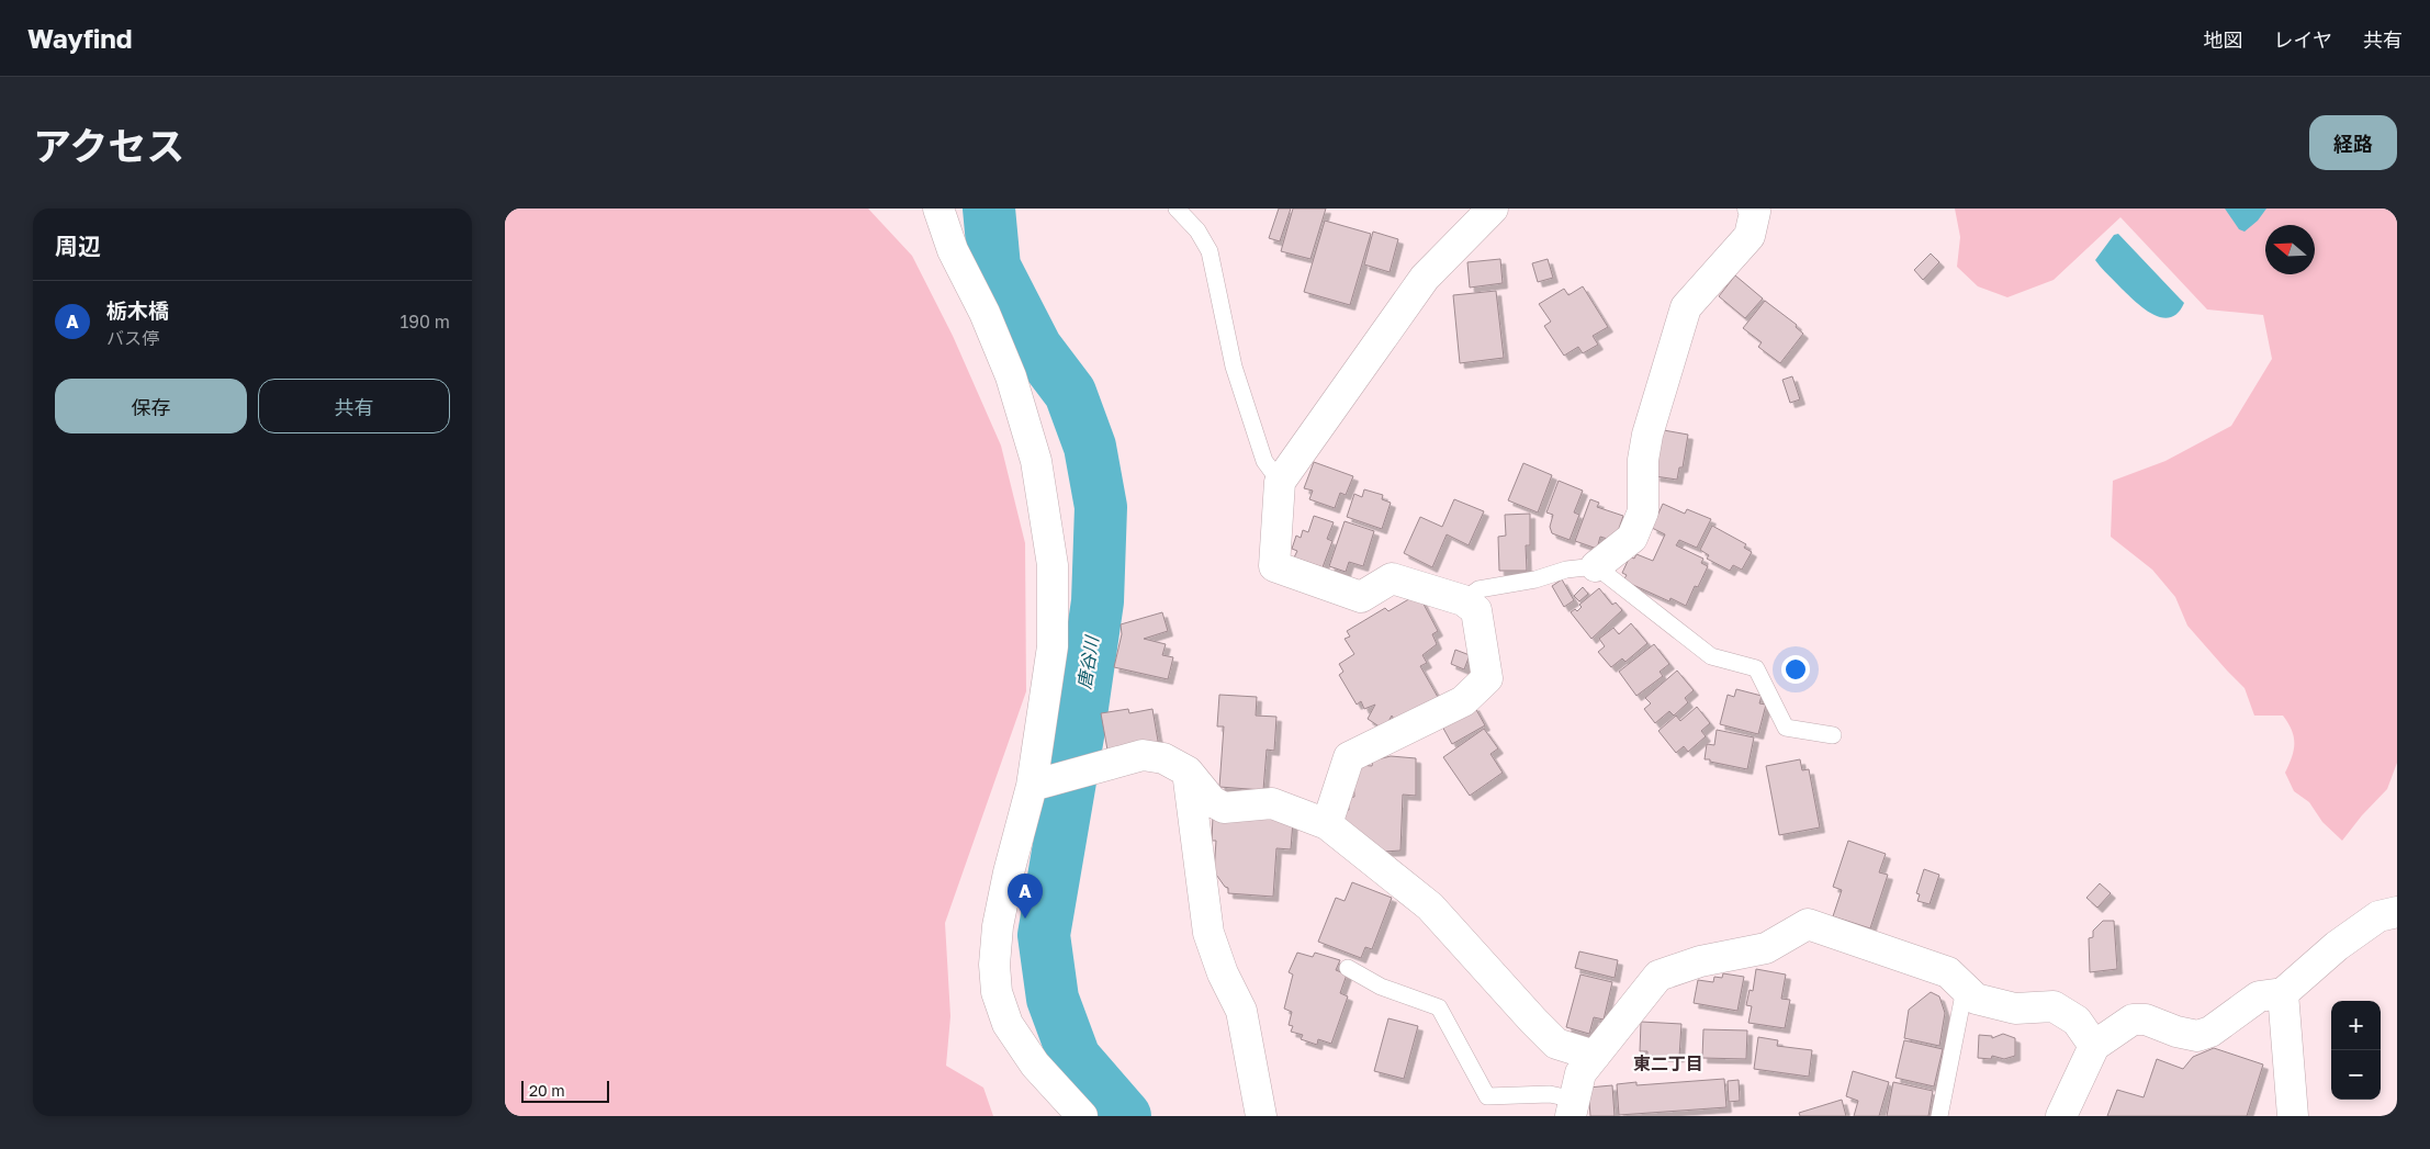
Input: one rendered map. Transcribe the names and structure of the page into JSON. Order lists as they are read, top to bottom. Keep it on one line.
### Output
{"districts":["東二丁目"],"water":["唐谷川"],"scale_bar":"20 m","north":"left","page":{"header":"Wayfind","nav":["地図","レイヤ","共有"],"title":"アクセス","buttons":["経路",["保存","共有"]],"heading":"周辺","list":[{"mark":"A","name":"栃木橋","note":"バス停","value":"190 m"}],"pins":"A","map_buttons":["+","−"],"scale":"20 m"}}
